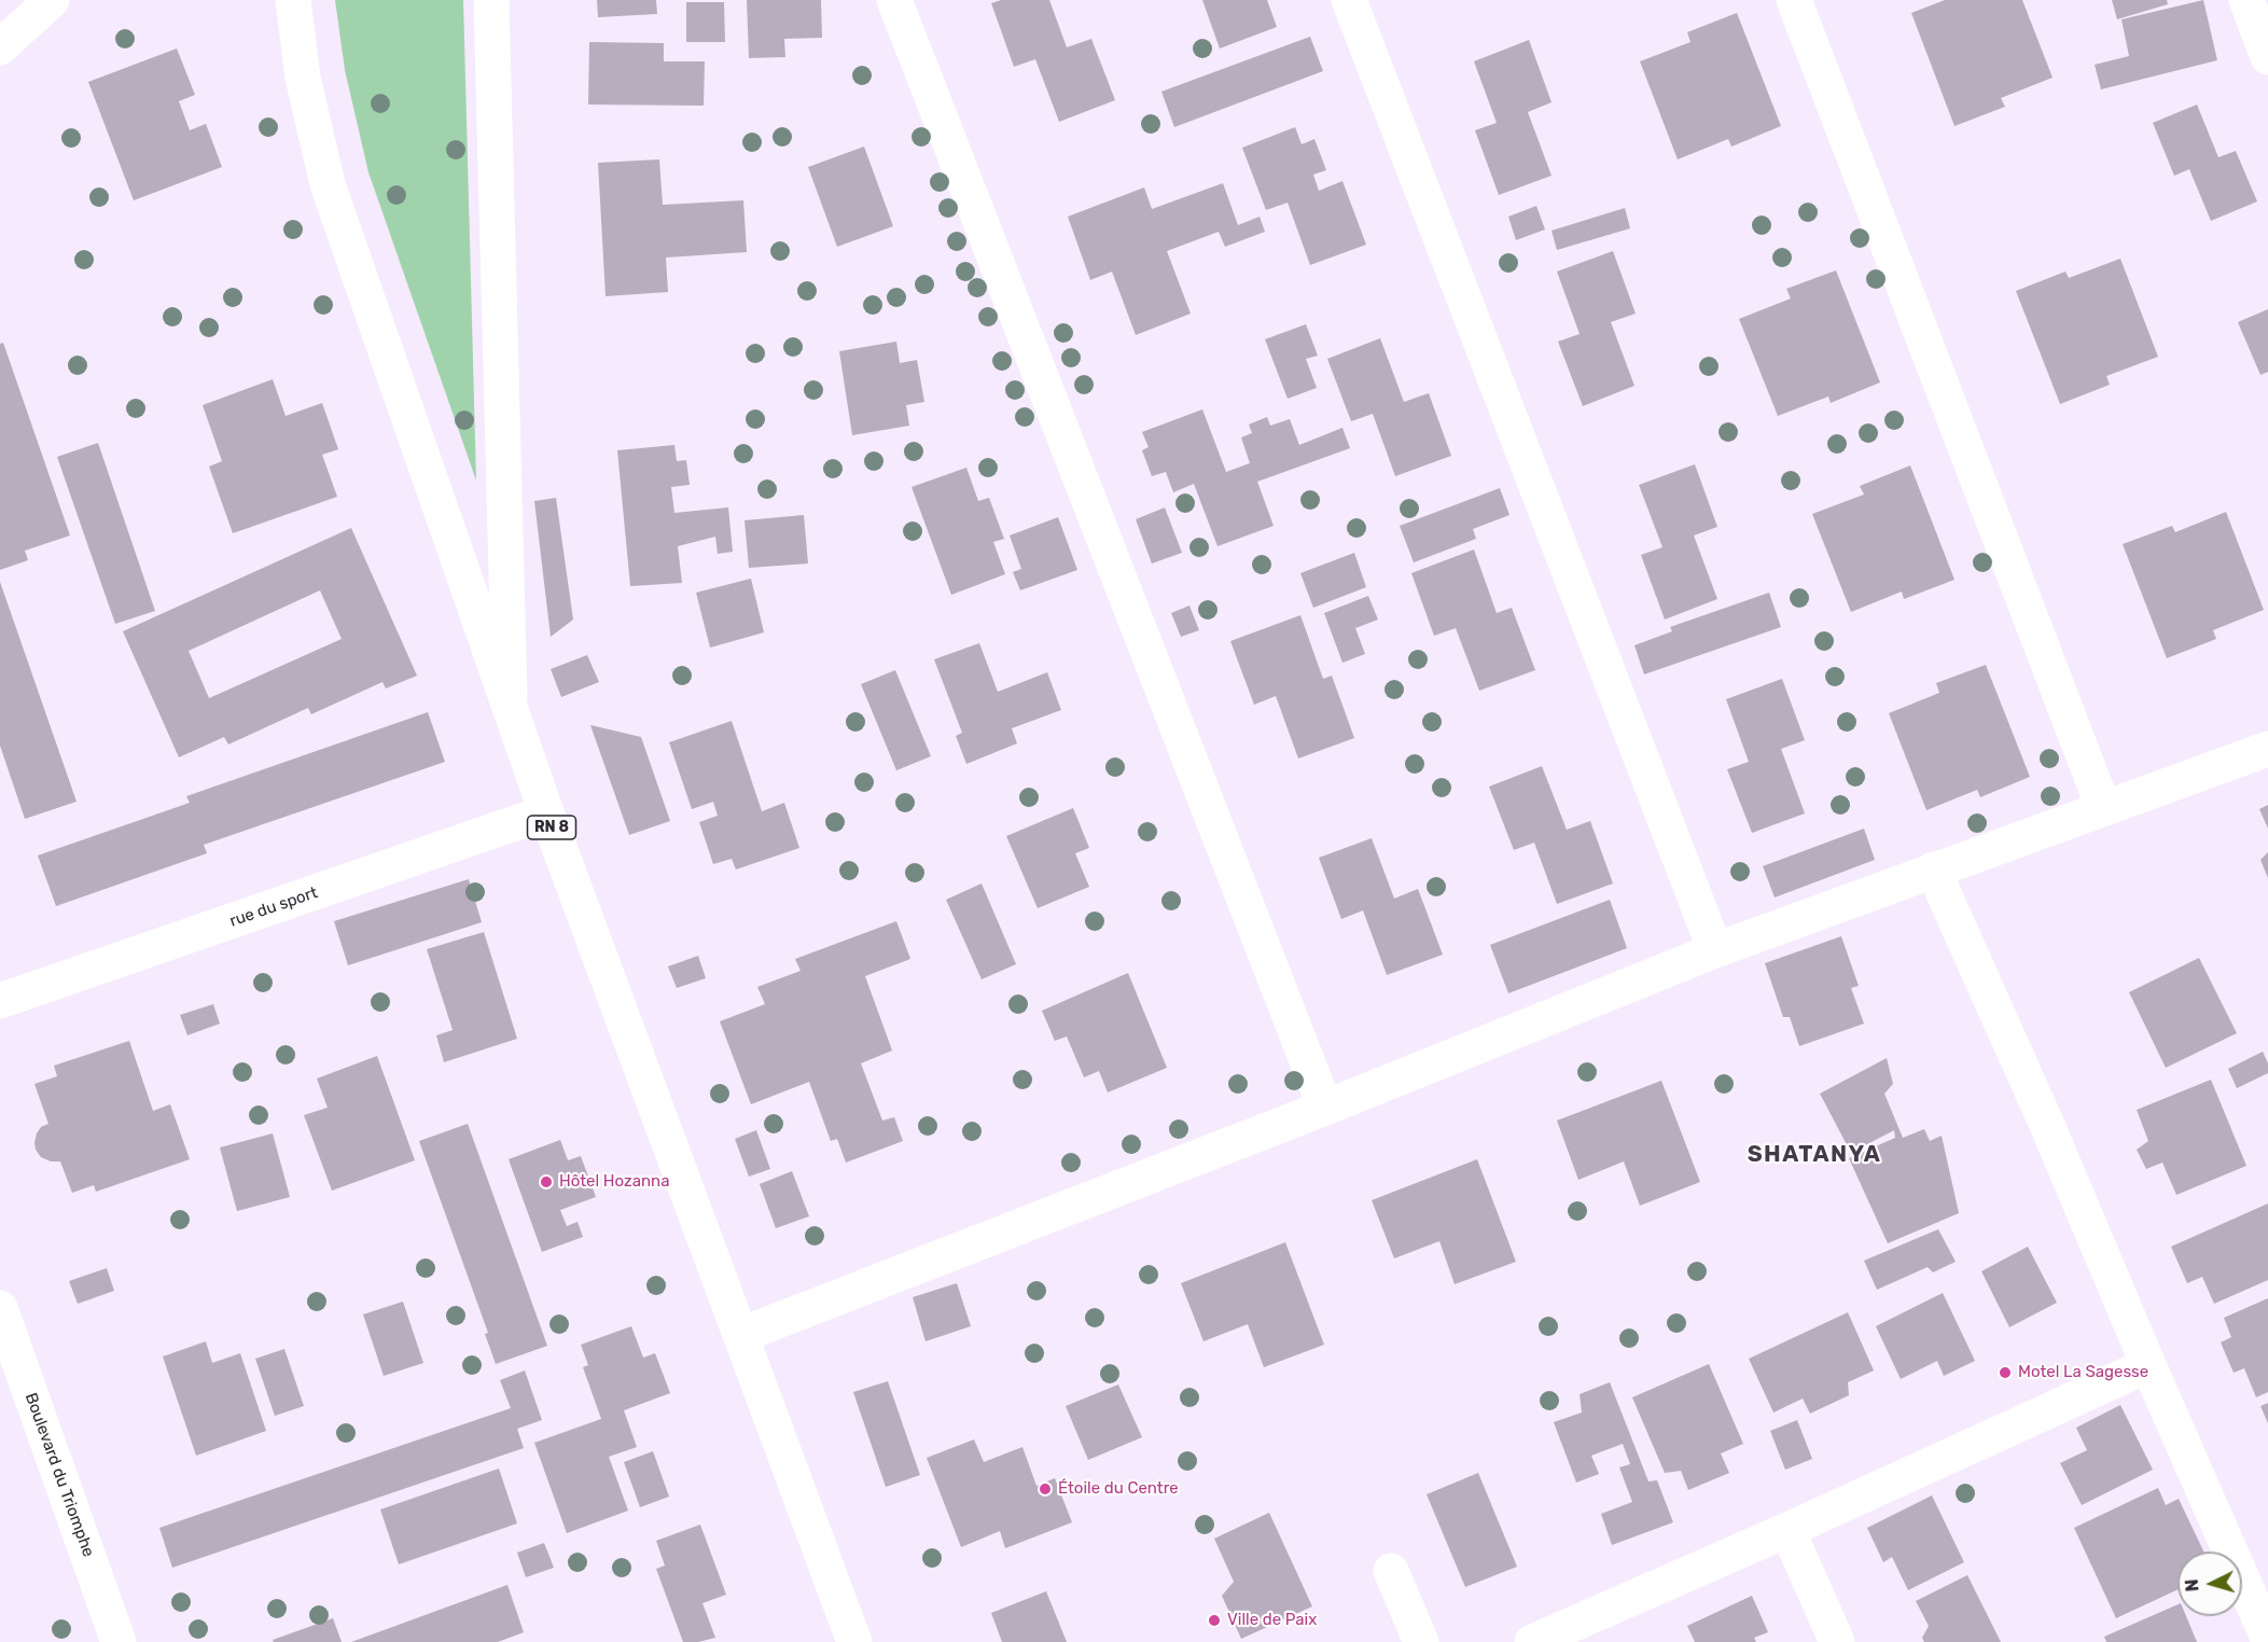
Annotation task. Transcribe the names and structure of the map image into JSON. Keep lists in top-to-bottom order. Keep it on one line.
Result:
{"streets":{"street":["RN 8","rue du sport","Boulevard du Triomphe"]},"crossings":[["RN 8","rue du sport"]],"districts":["SHATANYA"],"places":["Hôtel Hozanna","Motel La Sagesse","Étoile du Centre","Ville de Paix"],"north":"left"}
